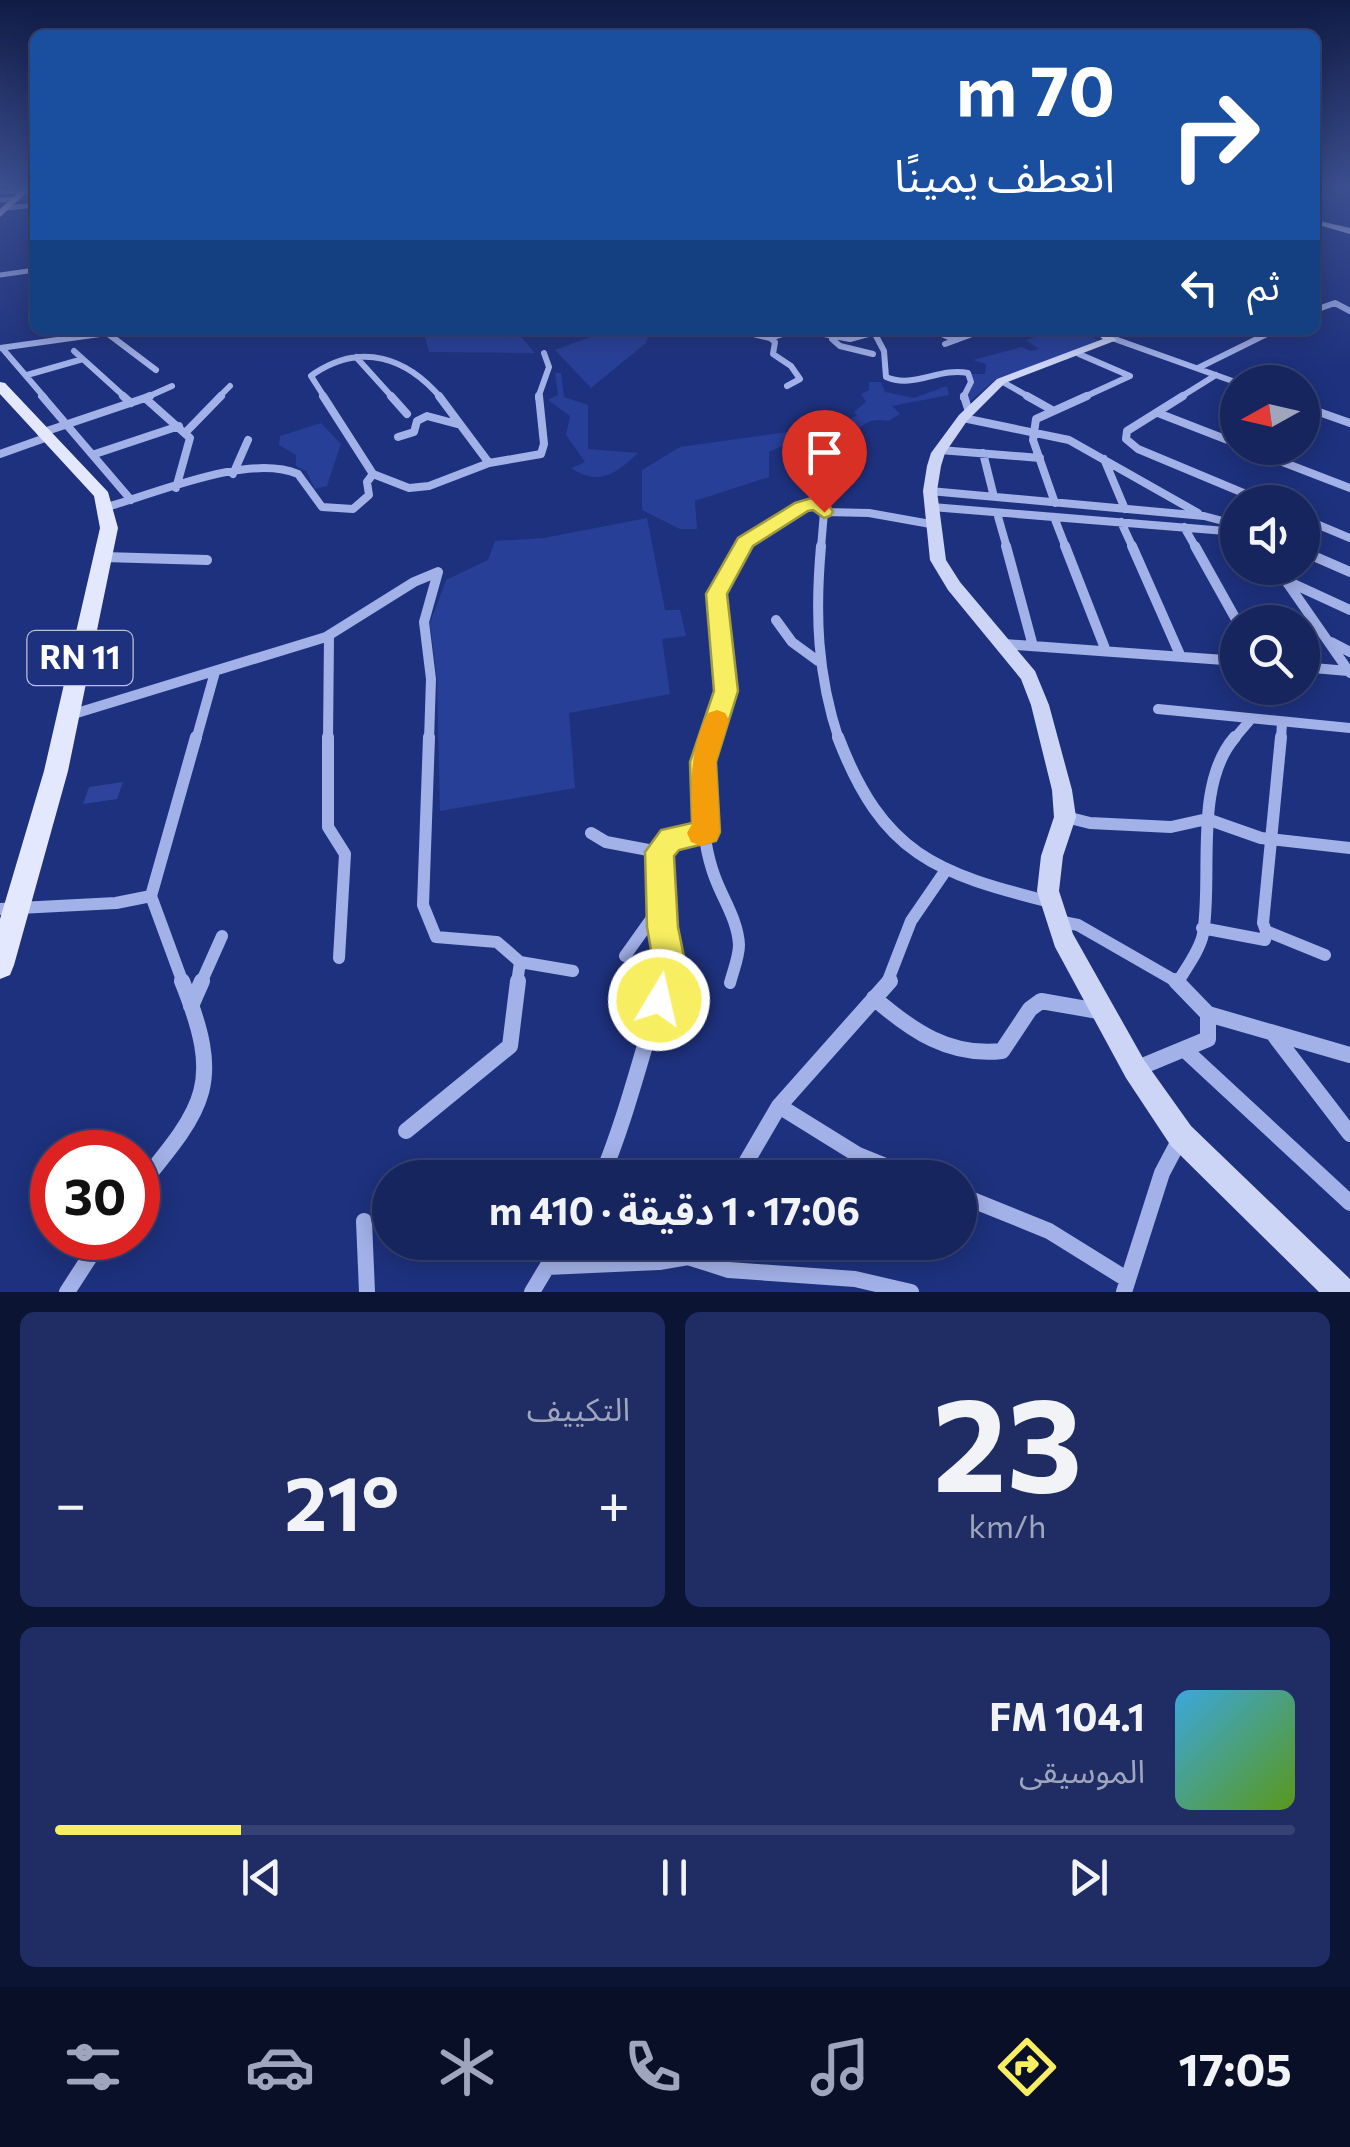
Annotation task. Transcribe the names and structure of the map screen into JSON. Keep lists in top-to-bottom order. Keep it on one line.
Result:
{"streets":{"main road":["RN 11"]},"north":"left","page":{"turn":["70 m","انعطف يمينًا"],"then":"ثم","limit":"30","trip":"17:06 · 1 دقيقة · 410 m","tile":[["23","km/h"],"التكييف"],"heat":["−","21°","+"],"song":["104.1 FM","الموسيقى"],"tabs":"17:05"}}
